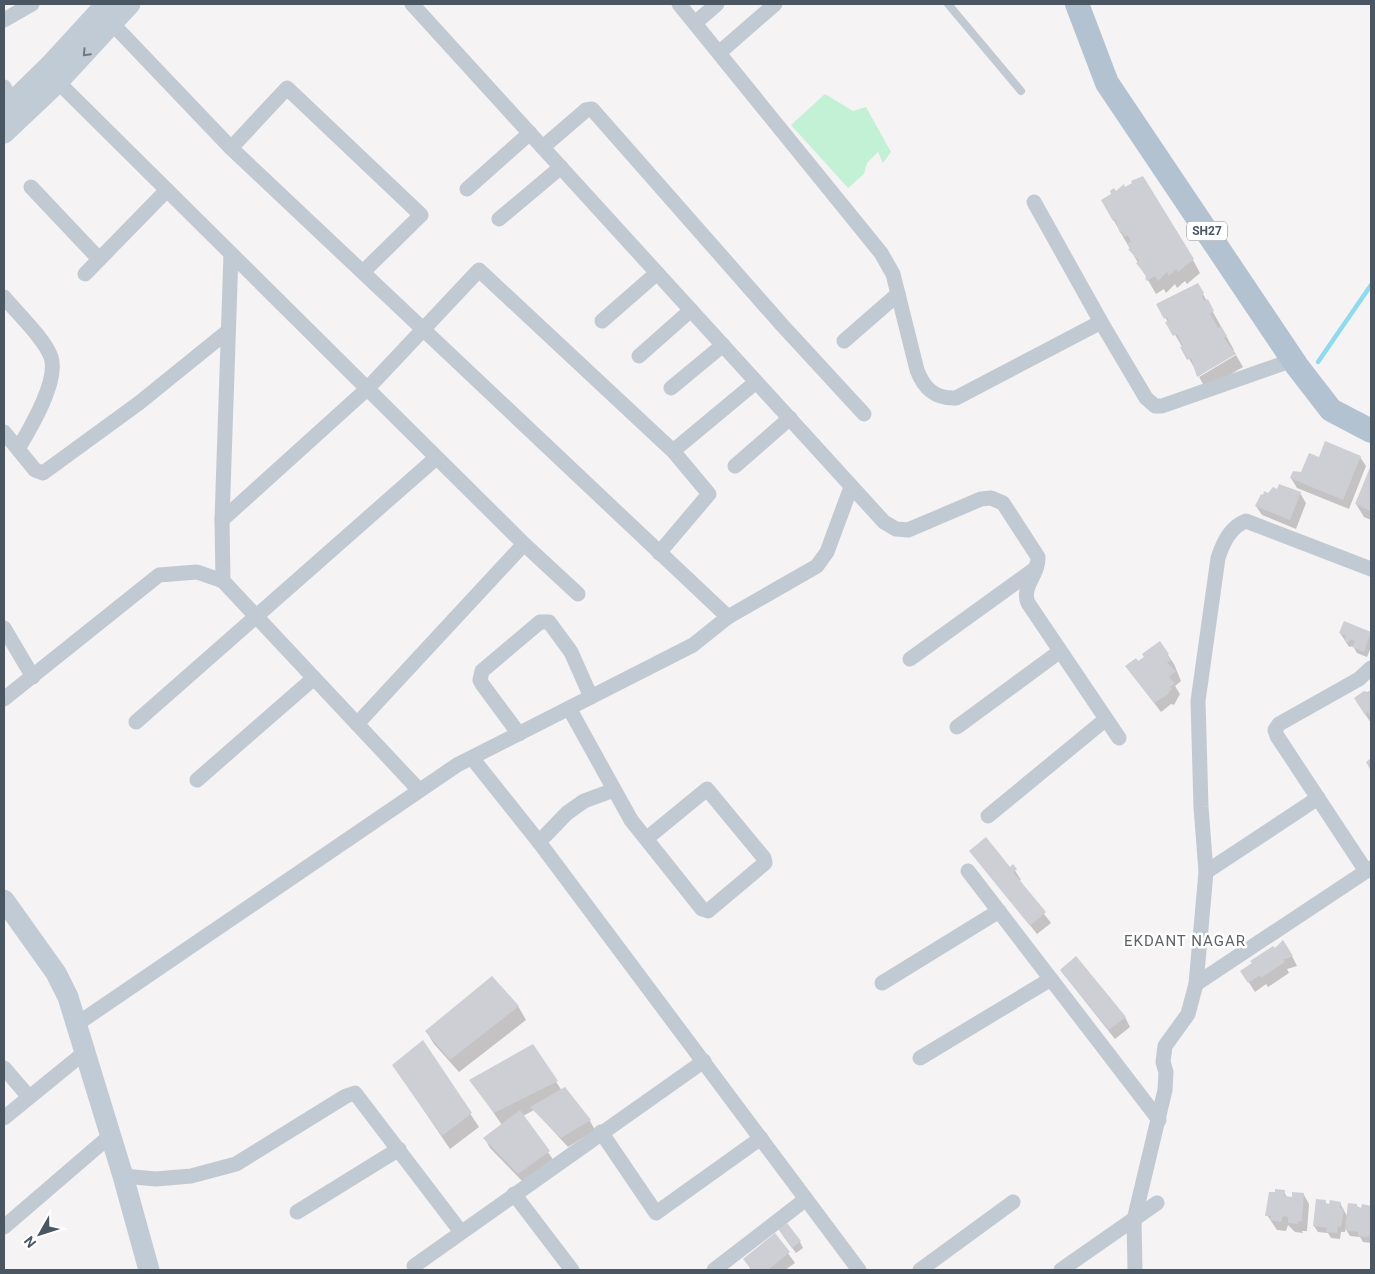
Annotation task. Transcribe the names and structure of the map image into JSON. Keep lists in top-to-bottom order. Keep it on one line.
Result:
{"streets":{"main road":["SH27"]},"districts":["EKDANT NAGAR"],"north":"bottom left"}
